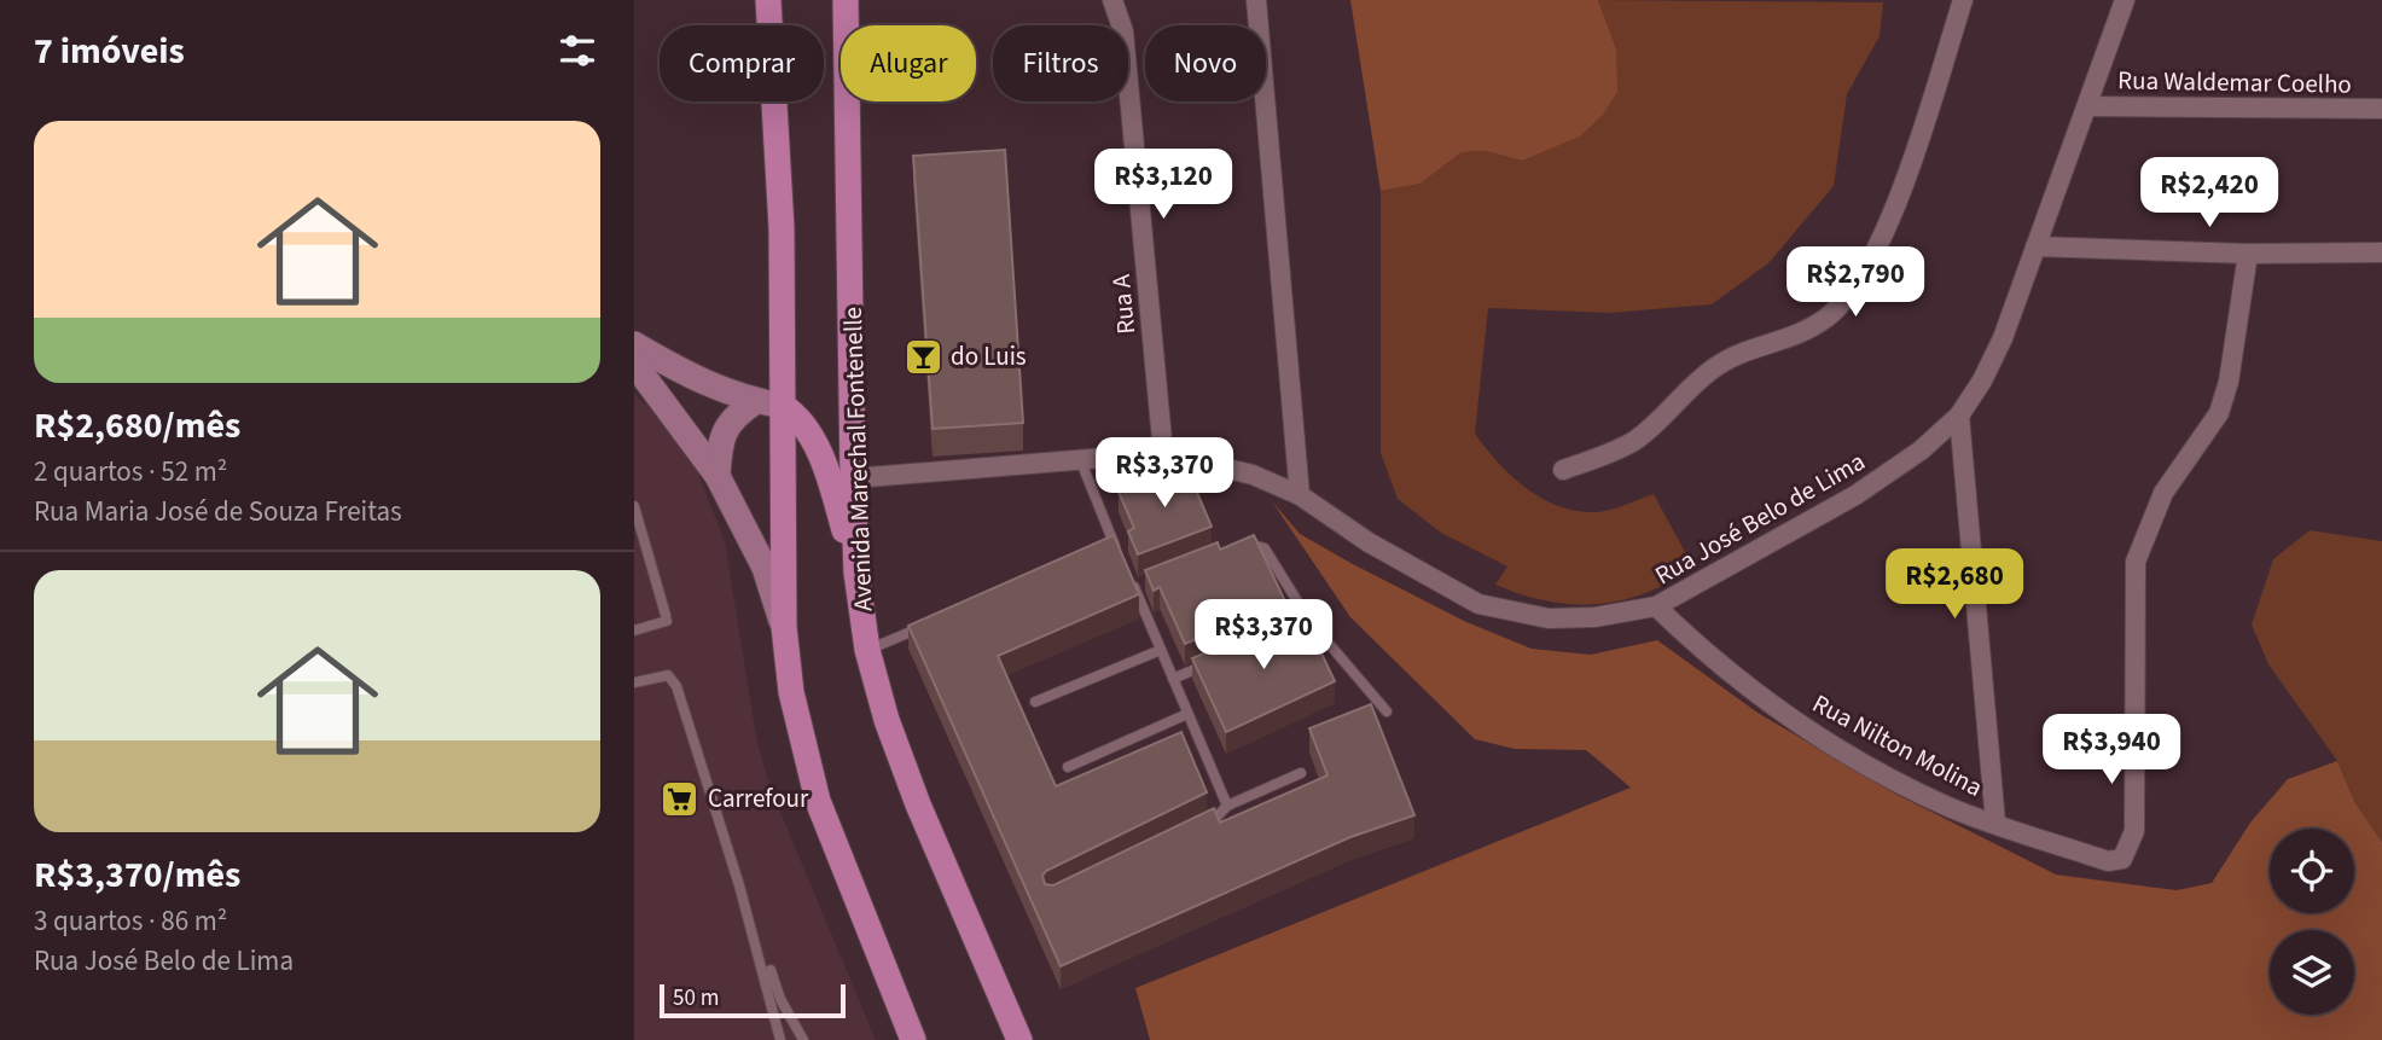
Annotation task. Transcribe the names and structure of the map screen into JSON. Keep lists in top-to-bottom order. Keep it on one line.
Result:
{"streets":{"main road":["Avenida Marechal Fontenelle"],"street":["Rua Waldemar Coelho","Rua A","Rua José Belo de Lima","Rua Nilton Molina"]},"crossings":[["Rua Waldemar Coelho","Rua José Belo de Lima"],["Rua A","Rua José Belo de Lima"],["Avenida Marechal Fontenelle","Rua José Belo de Lima"],["Rua José Belo de Lima","Rua Nilton Molina"]],"places":{"bar":["do Luis"],"supermarket":["Carrefour"]},"scale_bar":"50 m","page":{"heading":"7 imóveis","chip":["Comprar","Alugar","Filtros","Novo"],"list":[{"name":"R$2,680/mês","note":"2 quartos · 52 m² · Rua Maria José de Souza Freitas"},{"name":"R$3,370/mês","note":"3 quartos · 86 m² · Rua José Belo de Lima"}],"price":["R$3,120","R$2,420","R$2,790","R$3,370","R$2,680","R$3,370","R$3,940"],"scale":"50 m"}}
